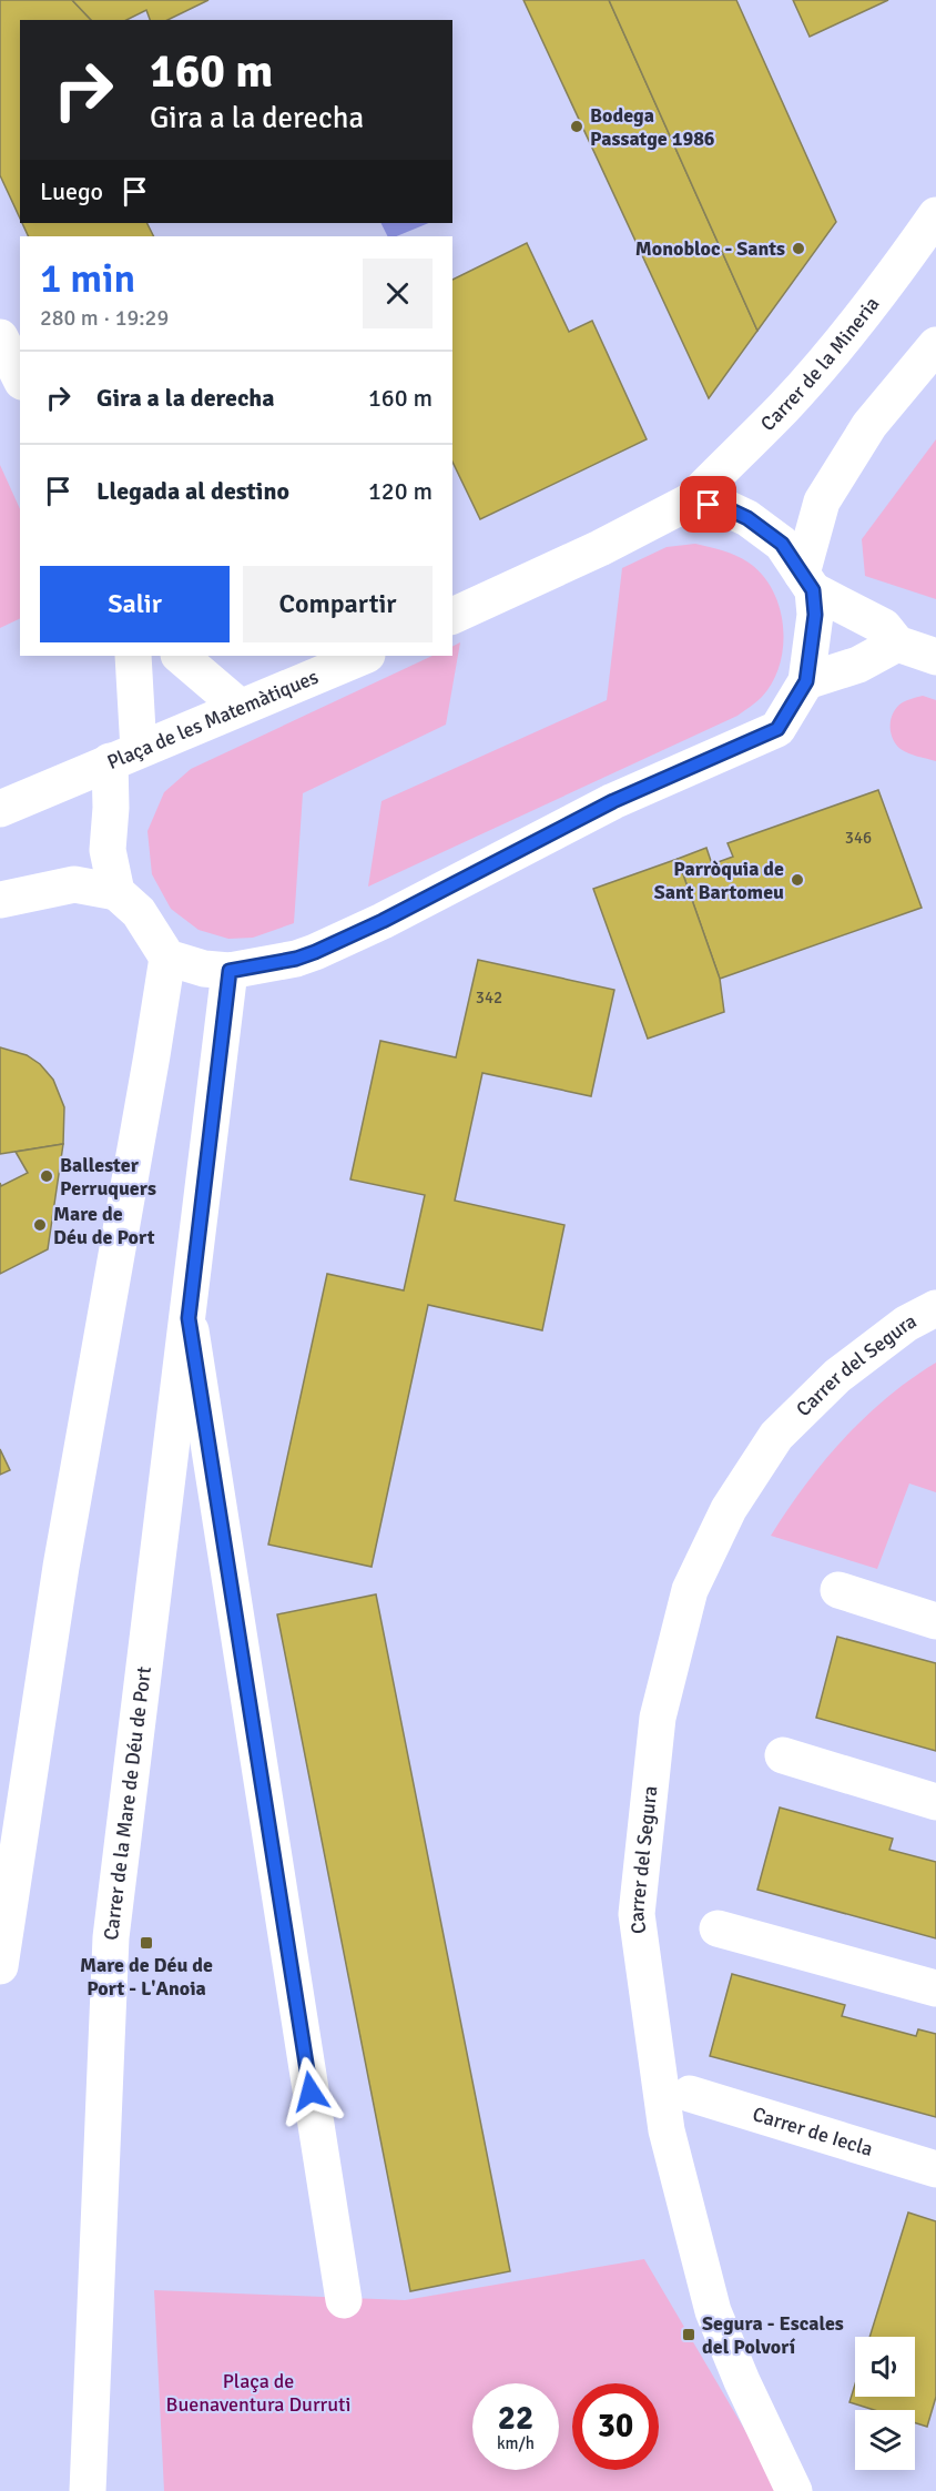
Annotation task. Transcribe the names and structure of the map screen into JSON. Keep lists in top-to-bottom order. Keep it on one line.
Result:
{"streets":{"street":["Carrer de la Mineria","Plaça de les Matemàtiques","Carrer del Segura","Carrer de la Mare de Déu de Port","Carrer de Iecla"]},"parks":["Plaça de Buenaventura Durruti"],"places":{"other":["Bodega Passatge 1986","Monobloc - Sants","Parròquia de Sant Bartomeu","Ballester Perruquers","Mare de Déu de Port"],"transit":["Mare de Déu de Port - L'Anoia","Segura - Escales del Polvorí"]},"house_numbers":["346","342"],"page":{"turn":["160 m","Gira a la derecha"],"then":"Luego","heading":["1 min","280 m · 19:29"],"list":[{"name":"Gira a la derecha","value":"160 m"},{"name":"Llegada al destino","value":"120 m"}],"buttons":["Salir","Compartir"],"speed":"22 km/h","limit":"30"}}
